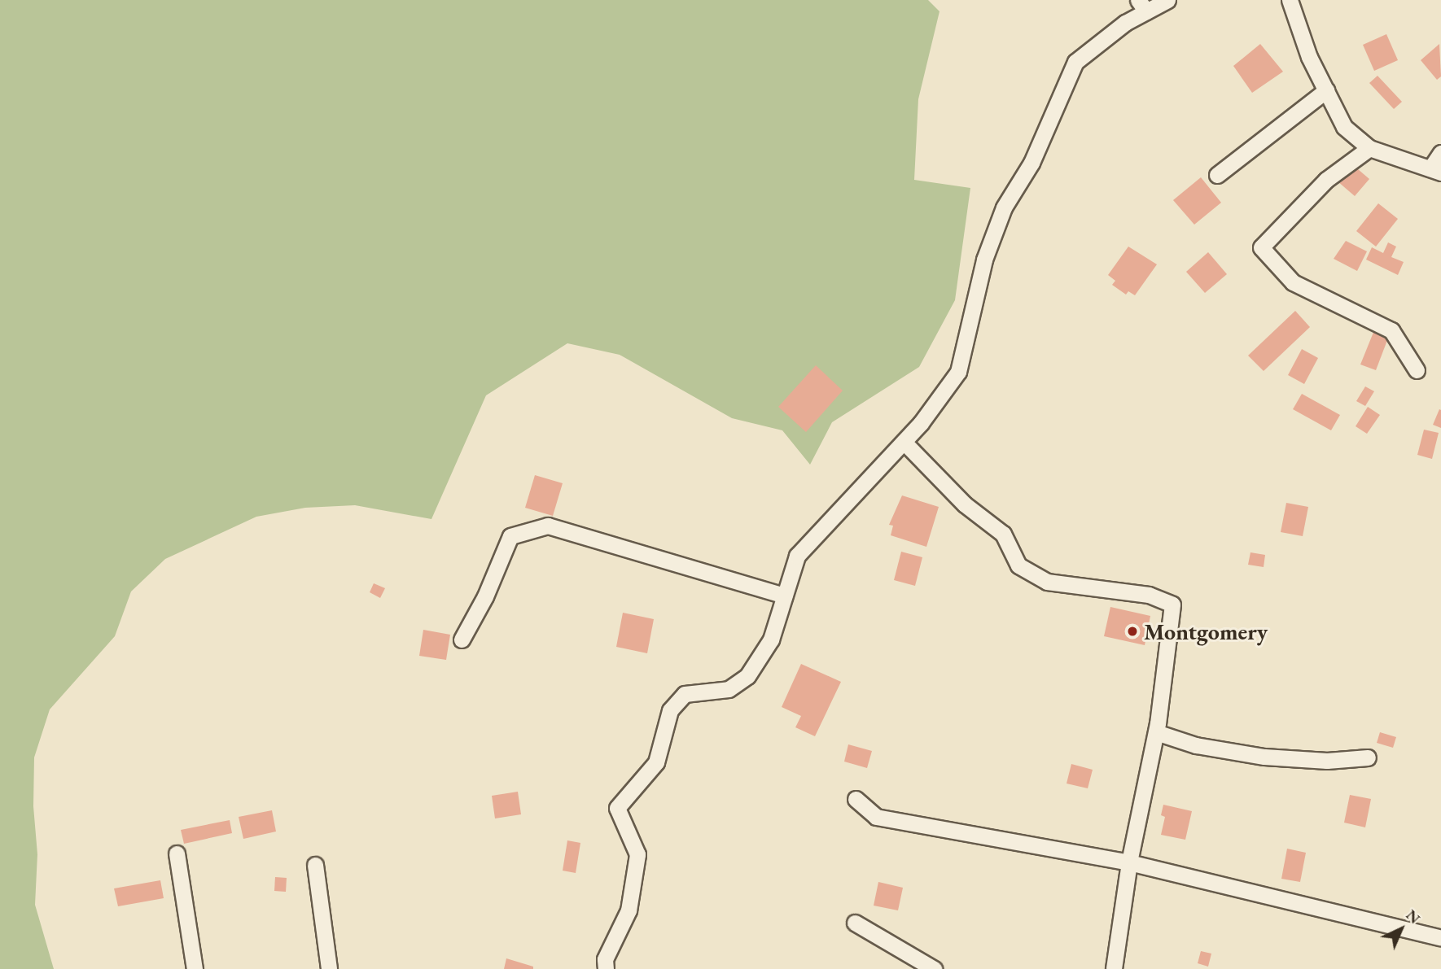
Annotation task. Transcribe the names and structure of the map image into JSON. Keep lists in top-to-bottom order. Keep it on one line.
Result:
{"places":["Montgomery"],"north":"top right"}
